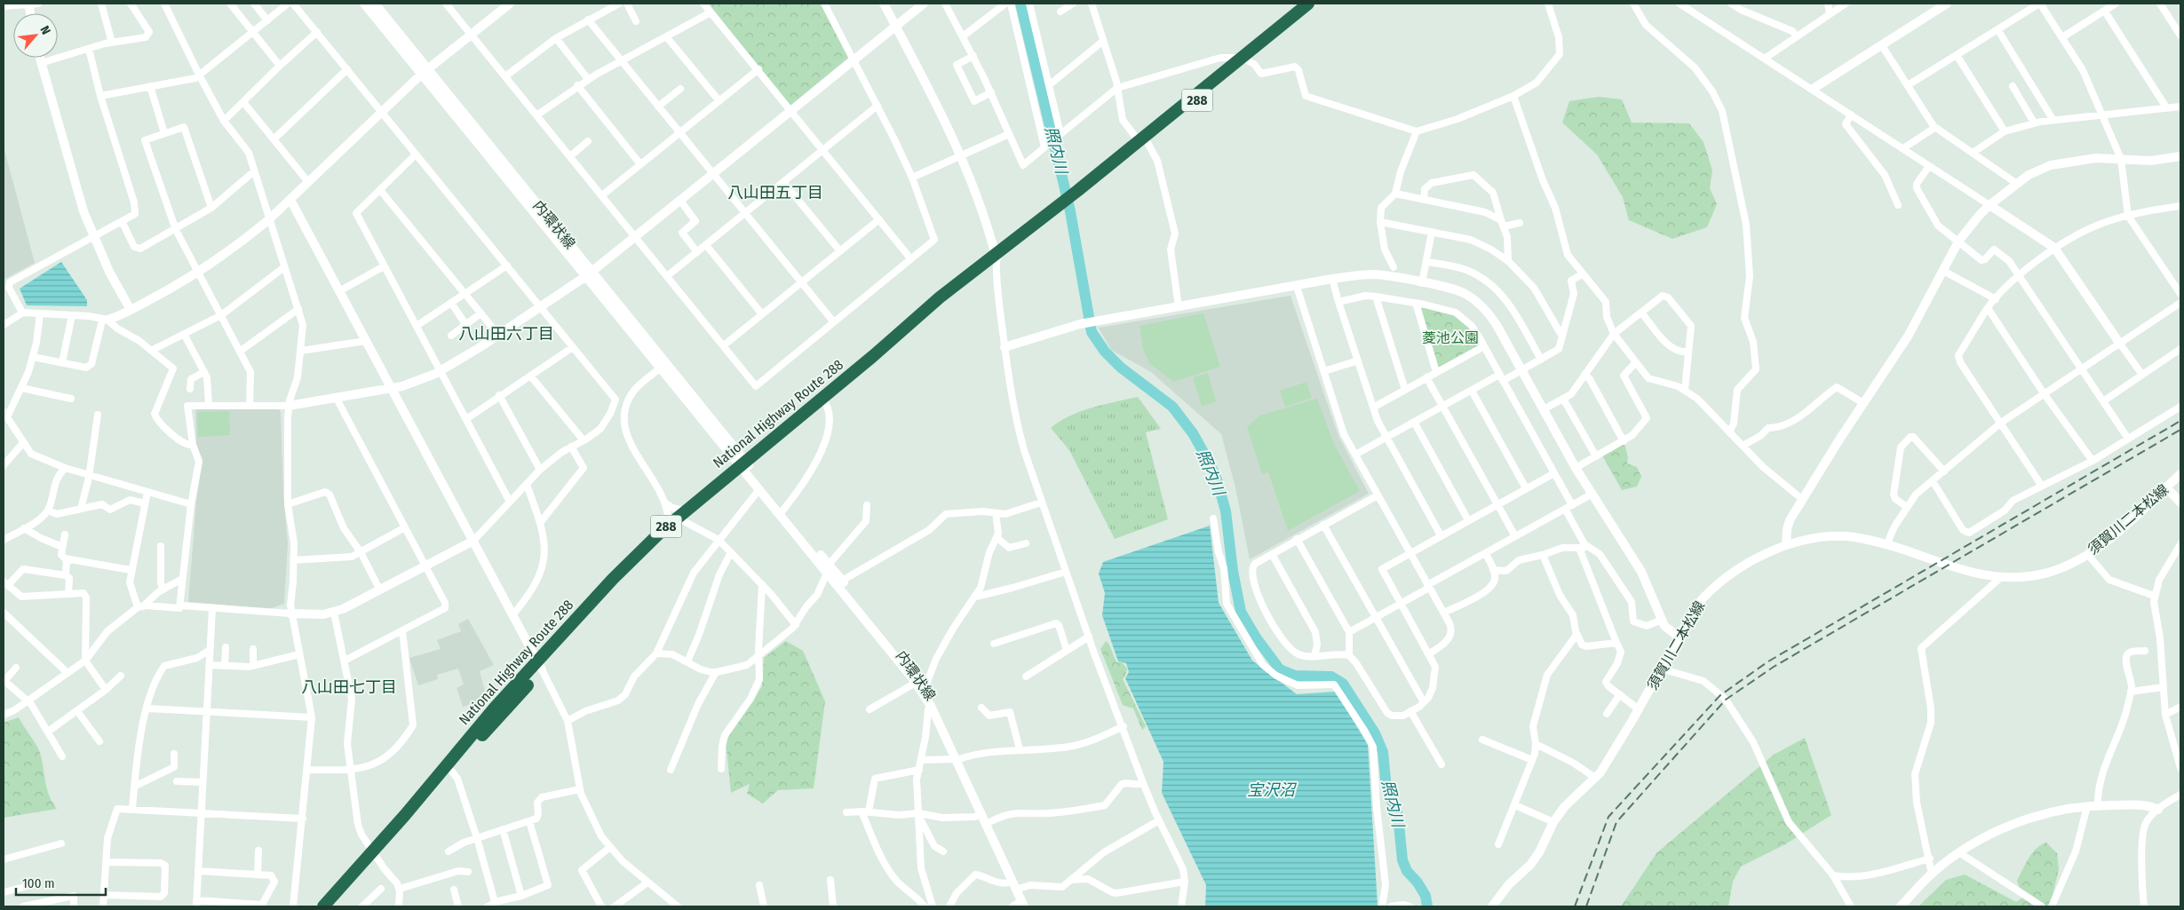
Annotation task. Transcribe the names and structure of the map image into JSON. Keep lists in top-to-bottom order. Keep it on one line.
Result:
{"streets":{"highway":["288","National Highway Route 288"],"street":["内環状線","須賀川二本松線"]},"districts":["八山田五丁目","八山田六丁目","八山田七丁目"],"water":["照内川","宝沢沼"],"parks":["菱池公園"],"scale_bar":"100 m","north":"top right"}
